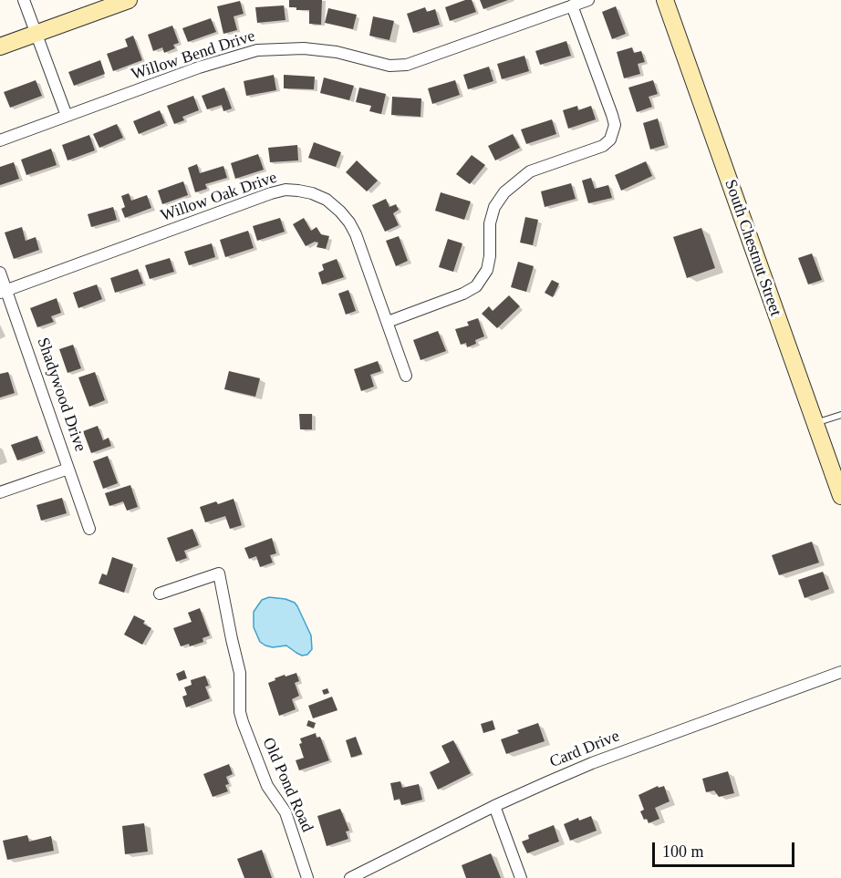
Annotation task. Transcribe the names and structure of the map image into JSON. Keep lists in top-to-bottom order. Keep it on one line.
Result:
{"streets":{"main road":["South Chestnut Street"],"street":["Willow Bend Drive","Willow Oak Drive","Shadywood Drive","Card Drive","Old Pond Road"]},"crossings":[["Willow Oak Drive","Shadywood Drive"]],"scale_bar":"100 m"}
